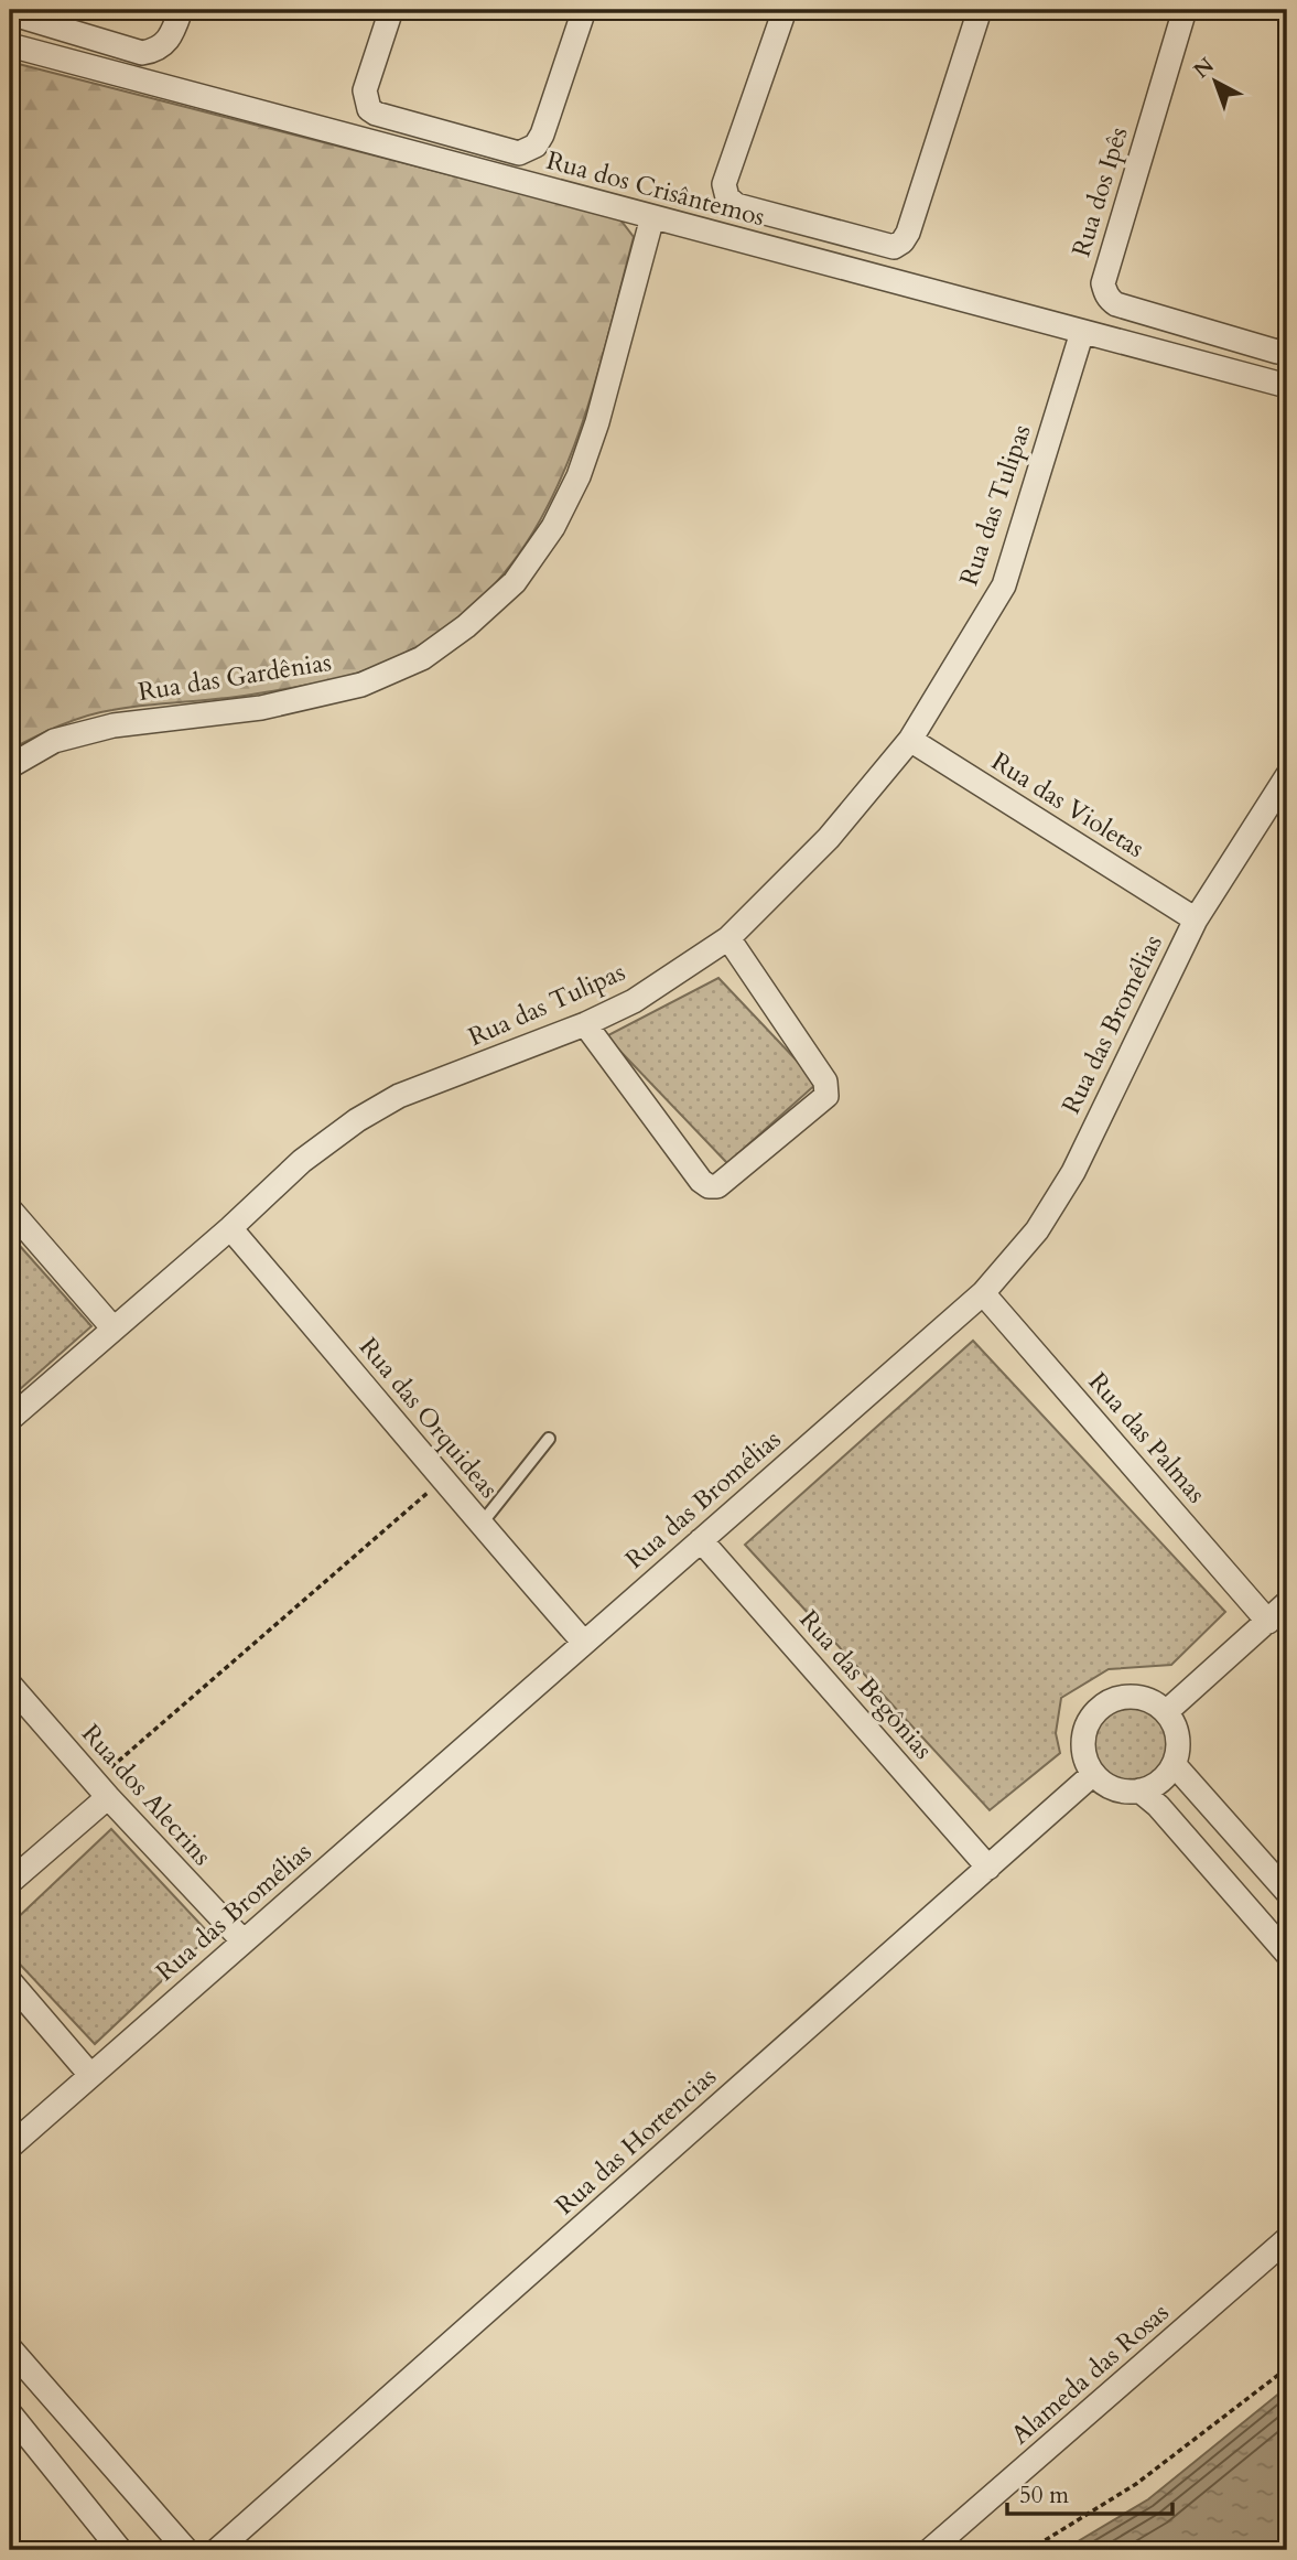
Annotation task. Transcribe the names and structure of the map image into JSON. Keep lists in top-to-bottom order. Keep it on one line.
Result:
{"streets":{"street":["Rua dos Crisântemos","Rua dos Ipês","Rua das Tulipas","Rua das Gardênias","Rua das Violetas","Rua das Bromélias","Rua das Orquideas","Rua das Palmas","Rua das Begônias","Rua dos Alecrins","Rua das Hortencias","Alameda das Rosas"]},"crossings":[["Rua dos Crisântemos","Rua das Tulipas"],["Rua dos Crisântemos","Rua das Gardênias"],["Rua das Tulipas","Rua das Violetas"],["Rua das Tulipas","Rua das Orquideas"],["Rua das Violetas","Rua das Bromélias"],["Rua das Bromélias","Rua das Orquideas"],["Rua das Bromélias","Rua das Palmas"],["Rua das Bromélias","Rua das Begônias"],["Rua das Bromélias","Rua dos Alecrins"],["Rua das Begônias","Rua das Hortencias"]],"scale_bar":"50 m","north":"top left"}
